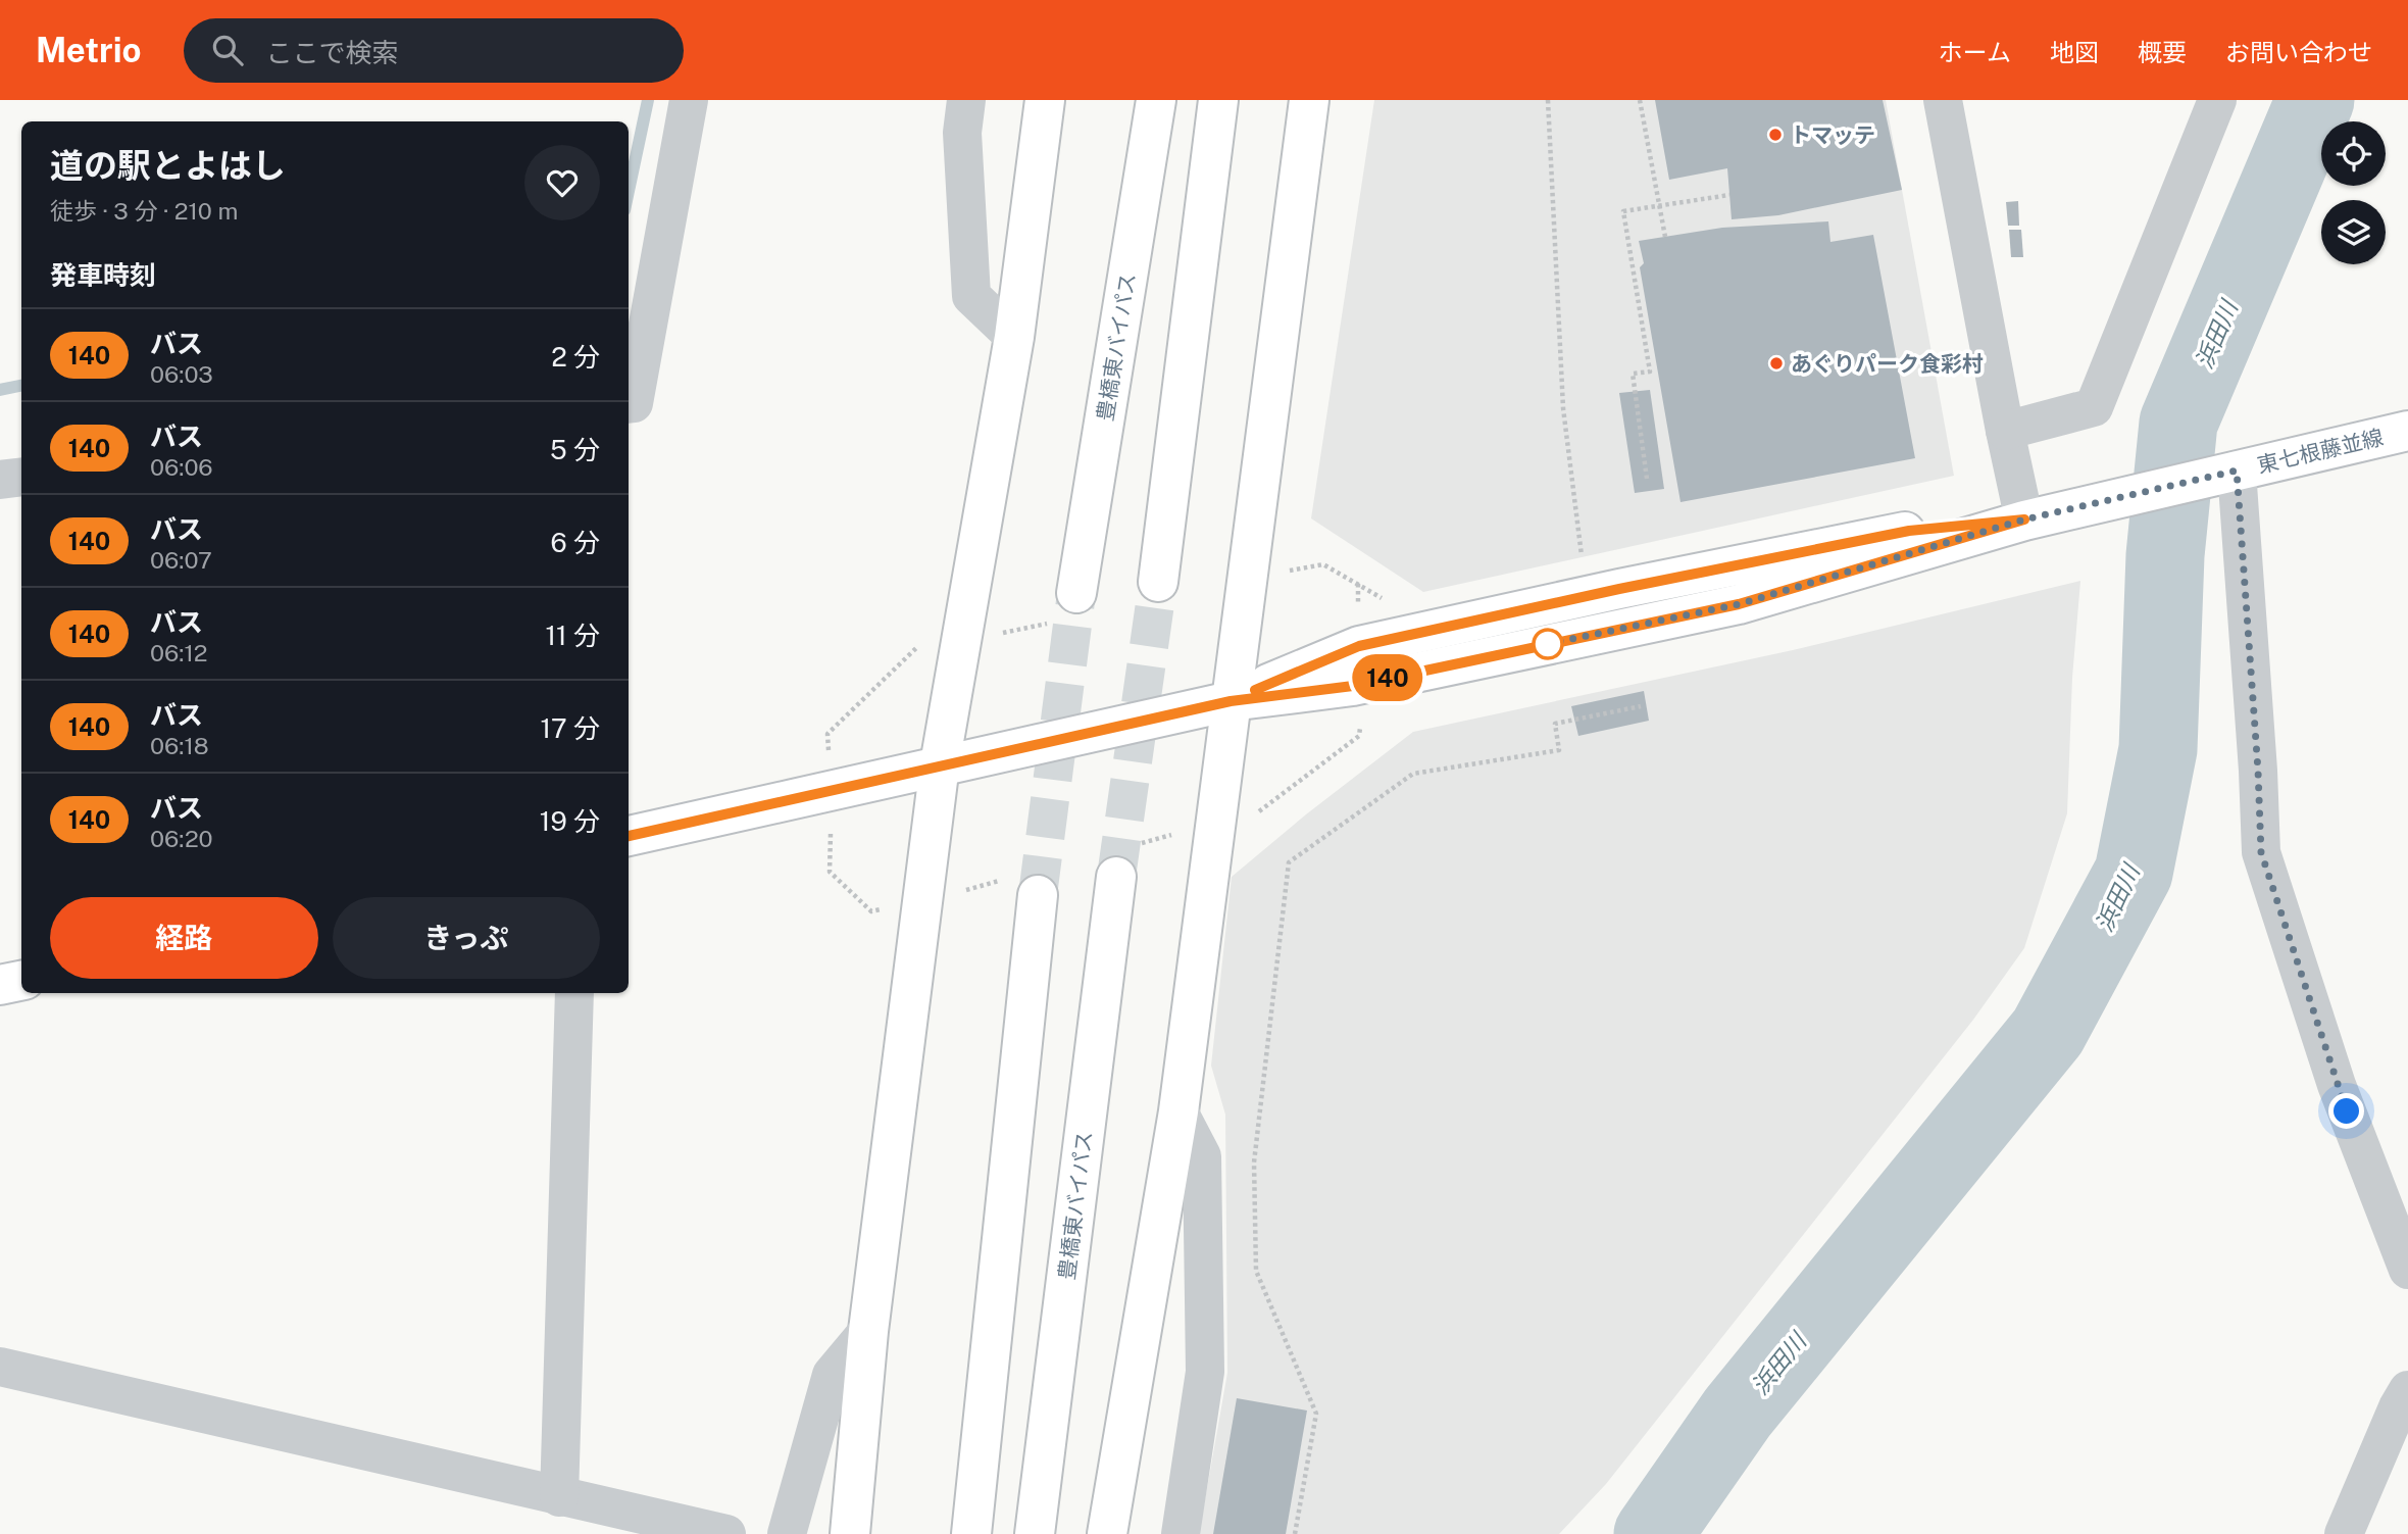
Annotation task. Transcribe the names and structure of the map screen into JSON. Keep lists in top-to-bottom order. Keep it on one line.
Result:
{"streets":{"main road":["豊橋東バイパス","東七根藤並線"]},"water":["浜田川"],"places":["トマッテ","あぐりパーク食彩村"],"lines":["bus line 140"],"page":{"header":"Metrio","search":"ここで検索","nav":["ホーム","地図","概要","お問い合わせ"],"on_map":"140","heading":[["道の駅とよはし","徒歩 · 3 分 · 210 m"],"発車時刻"],"list":[{"mark":"140","name":"バス","note":"06:03","value":"2 分"},{"mark":"140","name":"バス","note":"06:06","value":"5 分"},{"mark":"140","name":"バス","note":"06:07","value":"6 分"},{"mark":"140","name":"バス","note":"06:12","value":"11 分"},{"mark":"140","name":"バス","note":"06:18","value":"17 分"},{"mark":"140","name":"バス","note":"06:20","value":"19 分"}],"buttons":["経路","きっぷ"]}}
